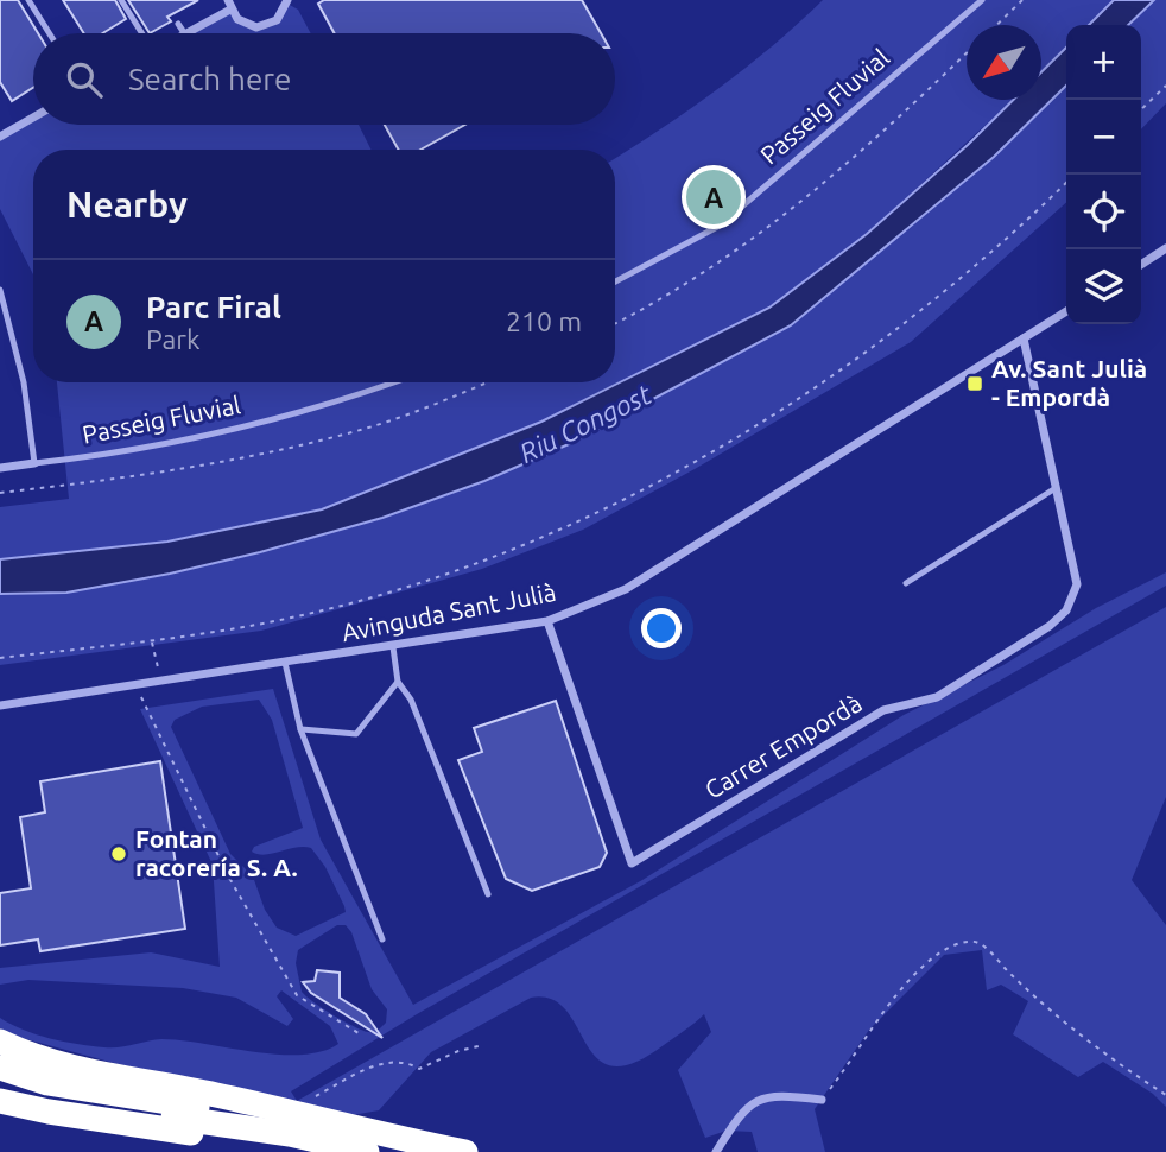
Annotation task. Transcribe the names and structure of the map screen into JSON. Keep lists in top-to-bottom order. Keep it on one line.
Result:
{"streets":{"street":["Passeig Fluvial","Avinguda Sant Julià","Carrer Empordà"]},"crossings":[["Avinguda Sant Julià","Carrer Empordà"]],"water":["Riu Congost"],"places":{"transit":["Av. Sant Julià - Empordà"],"other":["Fontan racorería S. A."]},"north":"bottom left","page":{"map_buttons":["+","−"],"search":"Search here","heading":"Nearby","pins":"A","list":[{"mark":"A","name":"Parc Firal","note":"Park","value":"210 m"}]}}
